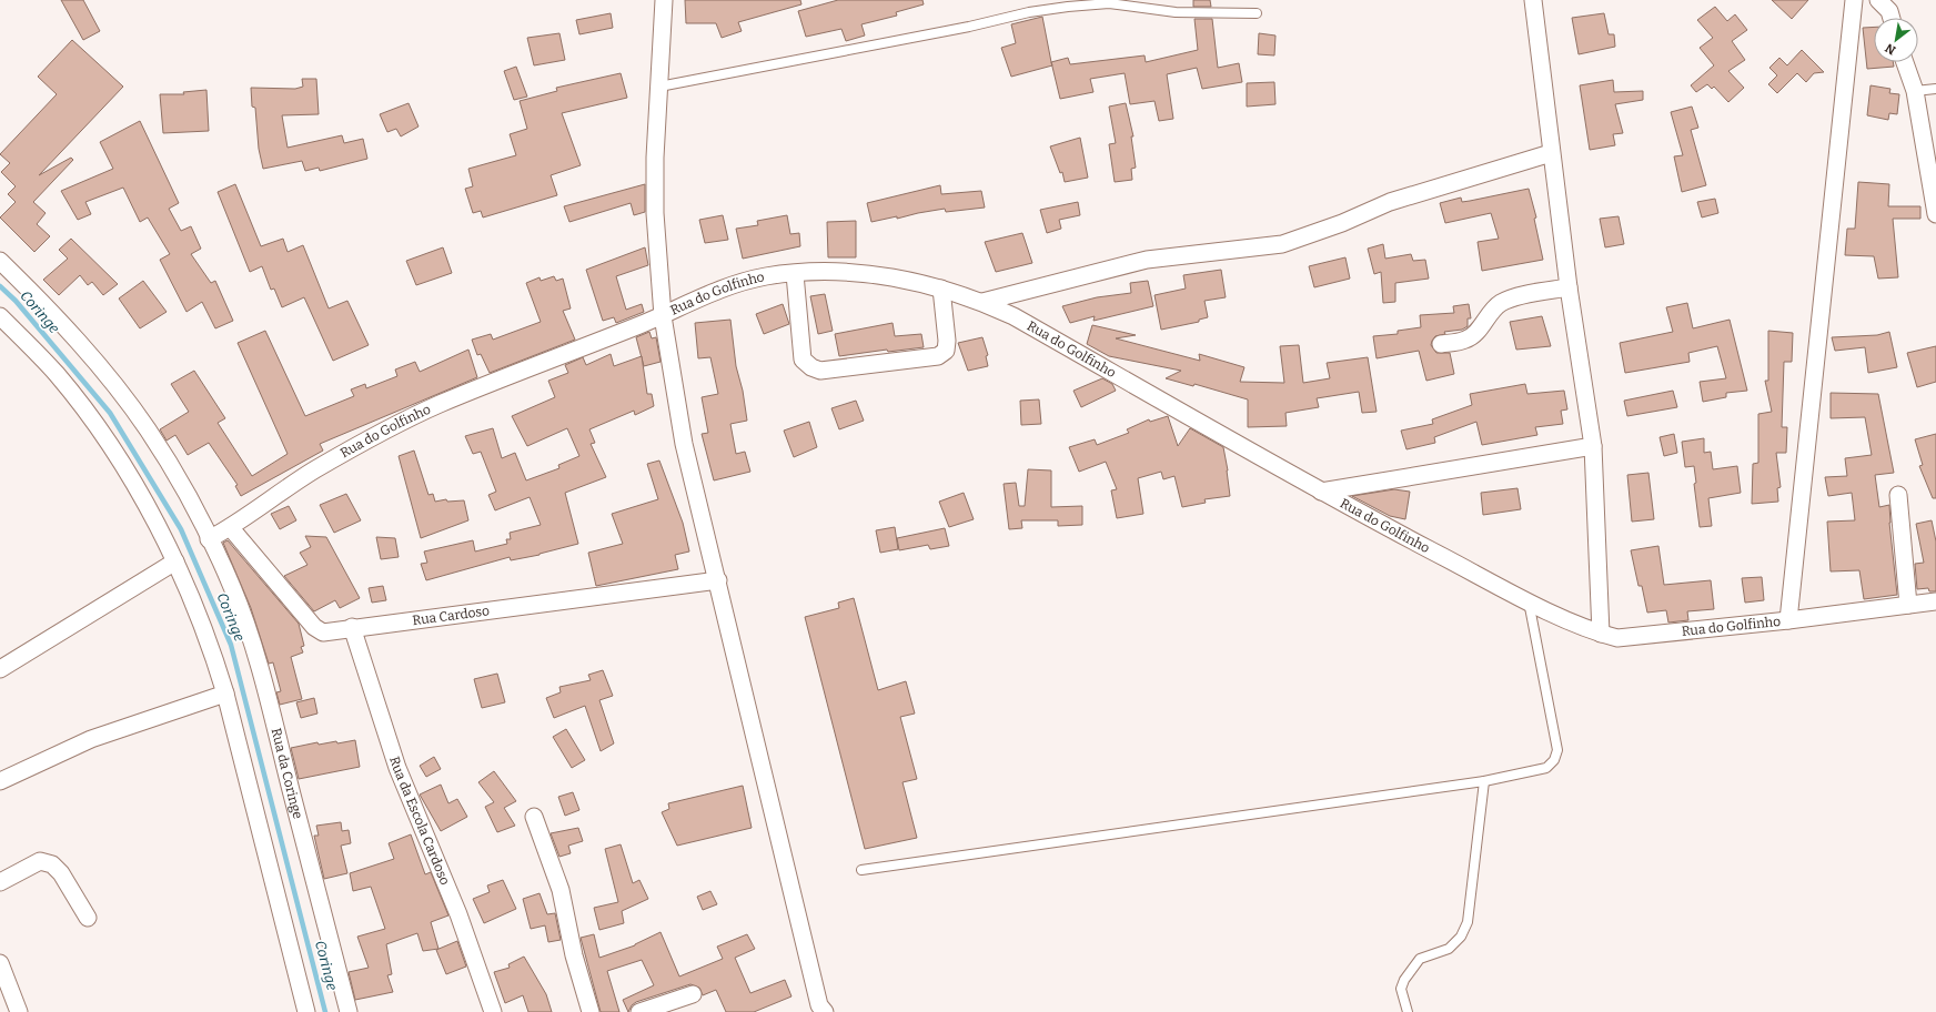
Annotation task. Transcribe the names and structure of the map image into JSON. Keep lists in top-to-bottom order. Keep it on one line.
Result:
{"streets":{"street":["Rua do Golfinho","Rua Cardoso","Rua da Coringe","Rua da Escola Cardoso"]},"crossings":[["Rua do Golfinho","Rua Cardoso"],["Rua do Golfinho","Rua da Coringe"],["Rua Cardoso","Rua da Escola Cardoso"]],"water":["Coringe"],"north":"bottom left"}
